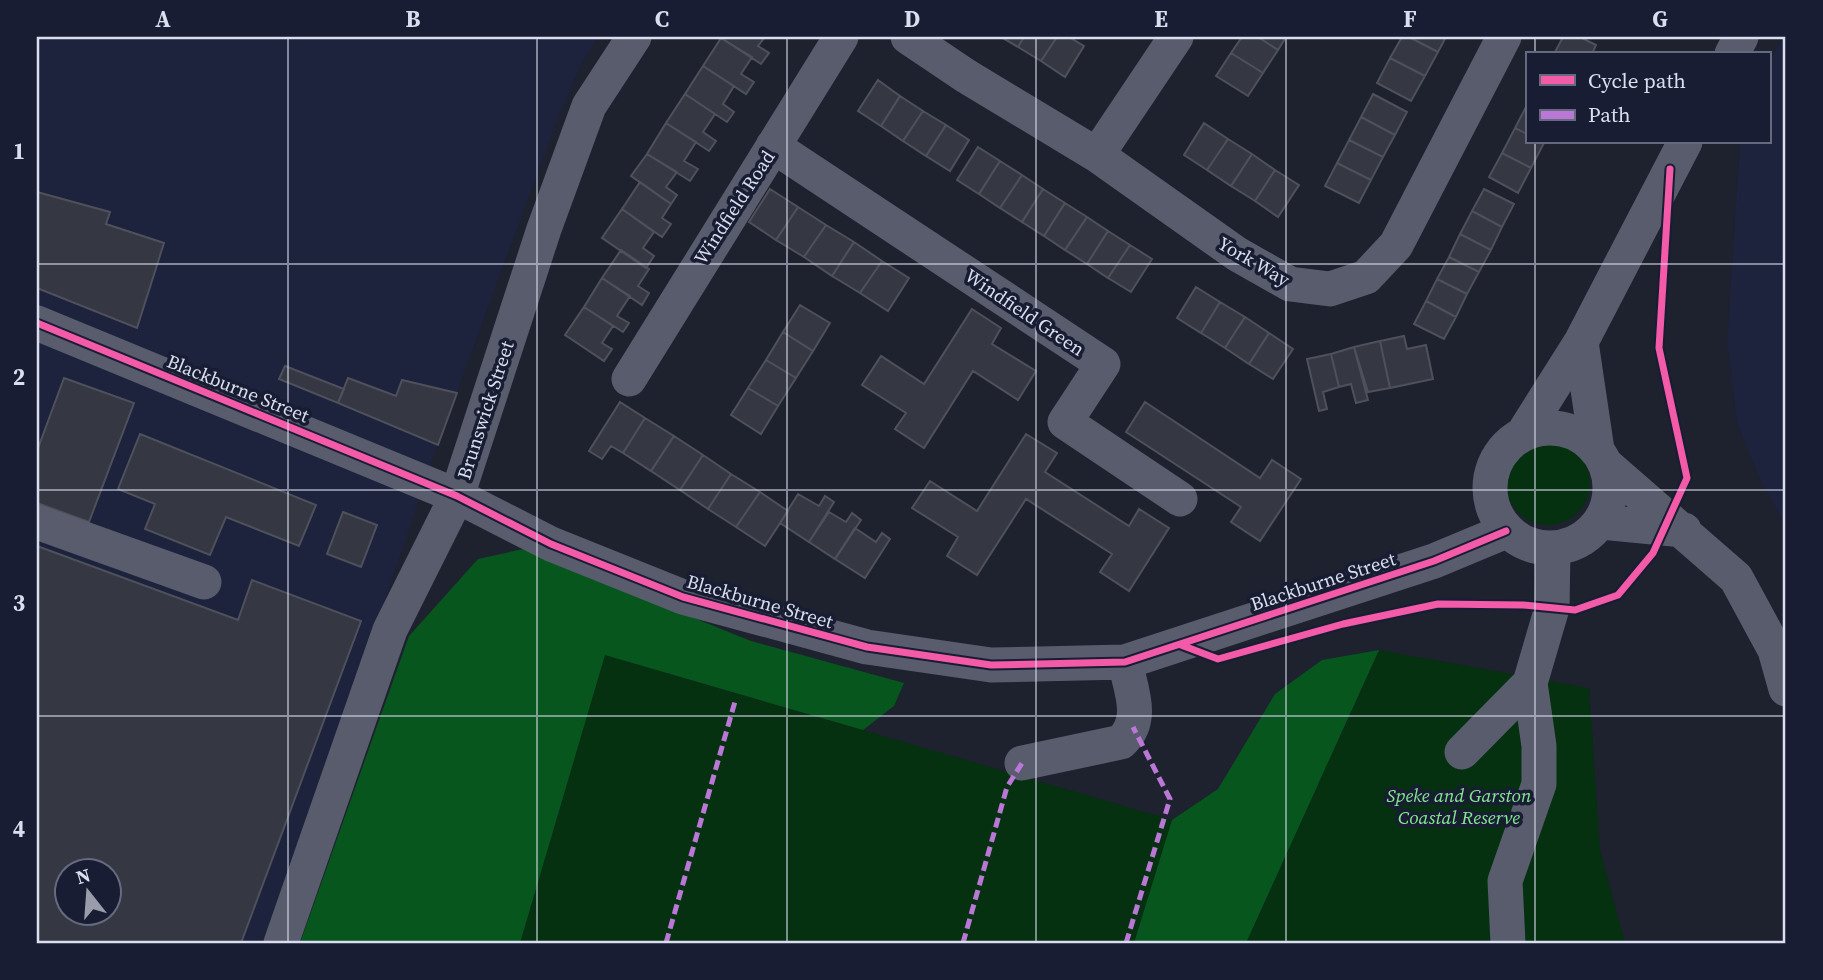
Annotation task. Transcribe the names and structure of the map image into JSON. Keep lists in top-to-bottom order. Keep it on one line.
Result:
{"streets":{"street":["Windfield Road","York Way","Windfield Green","Blackburne Street","Brunswick Street"]},"crossings":[["Windfield Road","Windfield Green"],["Blackburne Street","Brunswick Street"]],"parks":["Speke and Garston Coastal Reserve"],"legend":["Cycle path","Path"],"north":"top","grid":{"columns":["A","B","C","D","E","F","G"],"rows":["1","2","3","4"]}}
